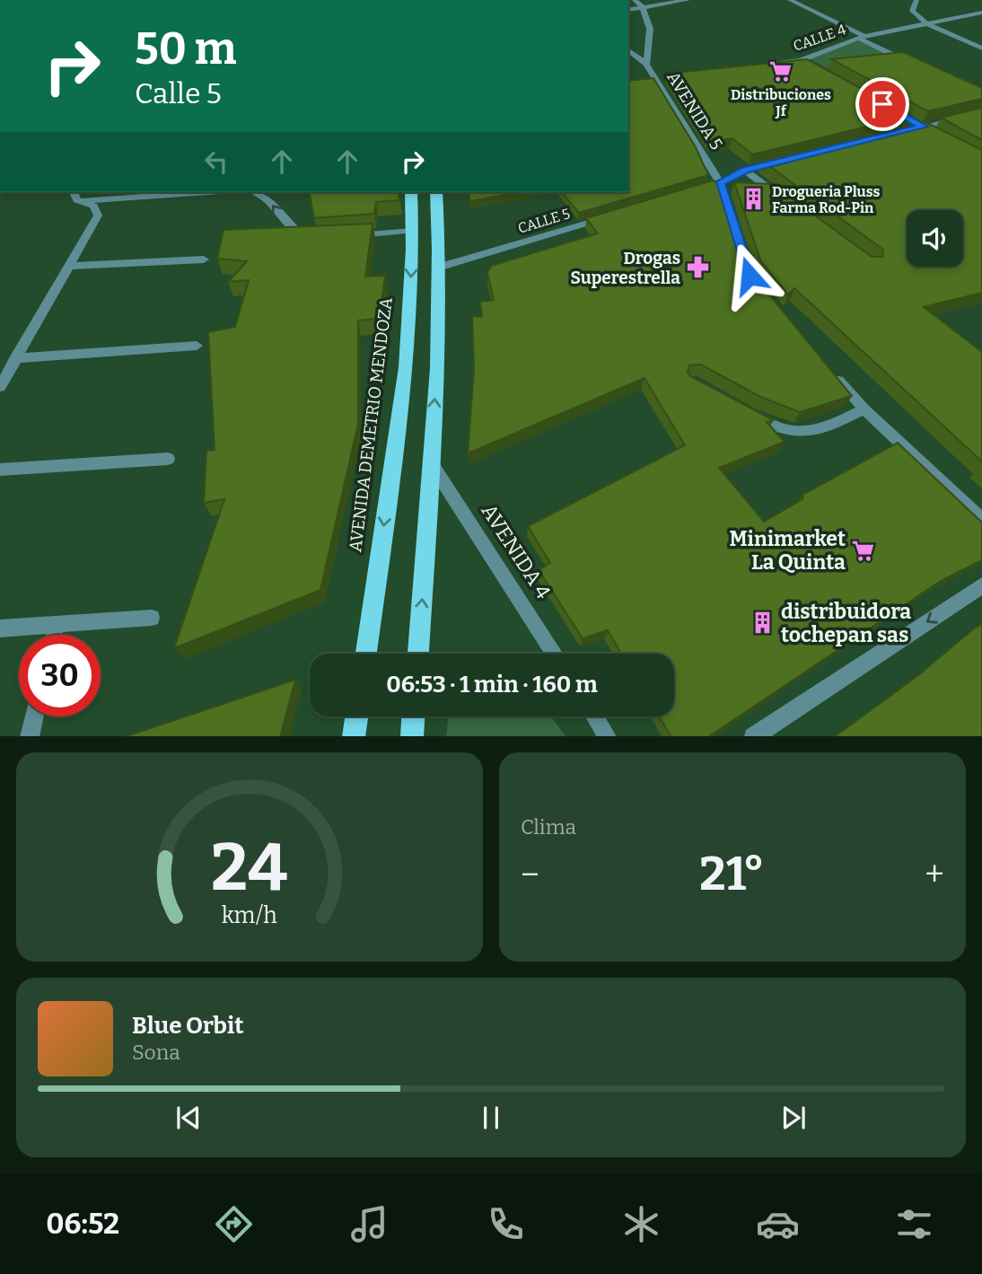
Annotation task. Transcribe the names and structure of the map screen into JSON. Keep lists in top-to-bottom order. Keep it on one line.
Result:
{"streets":{"main road":["AVENIDA DEMETRIO MENDOZA"],"street":["CALLE 4","AVENIDA 5","CALLE 5","AVENIDA 4"]},"places":{"supermarket":["Distribuciones Jf","Minimarket La Quinta"],"building":["Drogueria Pluss Farma Rod-Pin","distribuidora tochepan sas"],"pharmacy":["Drogas Superestrella"]},"page":{"turn":["50 m","Calle 5"],"limit":"30","trip":"06:53 · 1 min · 160 m","tile":"Clima","heat":["−","21°","+"],"song":["Blue Orbit","Sona"],"tabs":"06:52","gauge":["24","km/h"]}}
